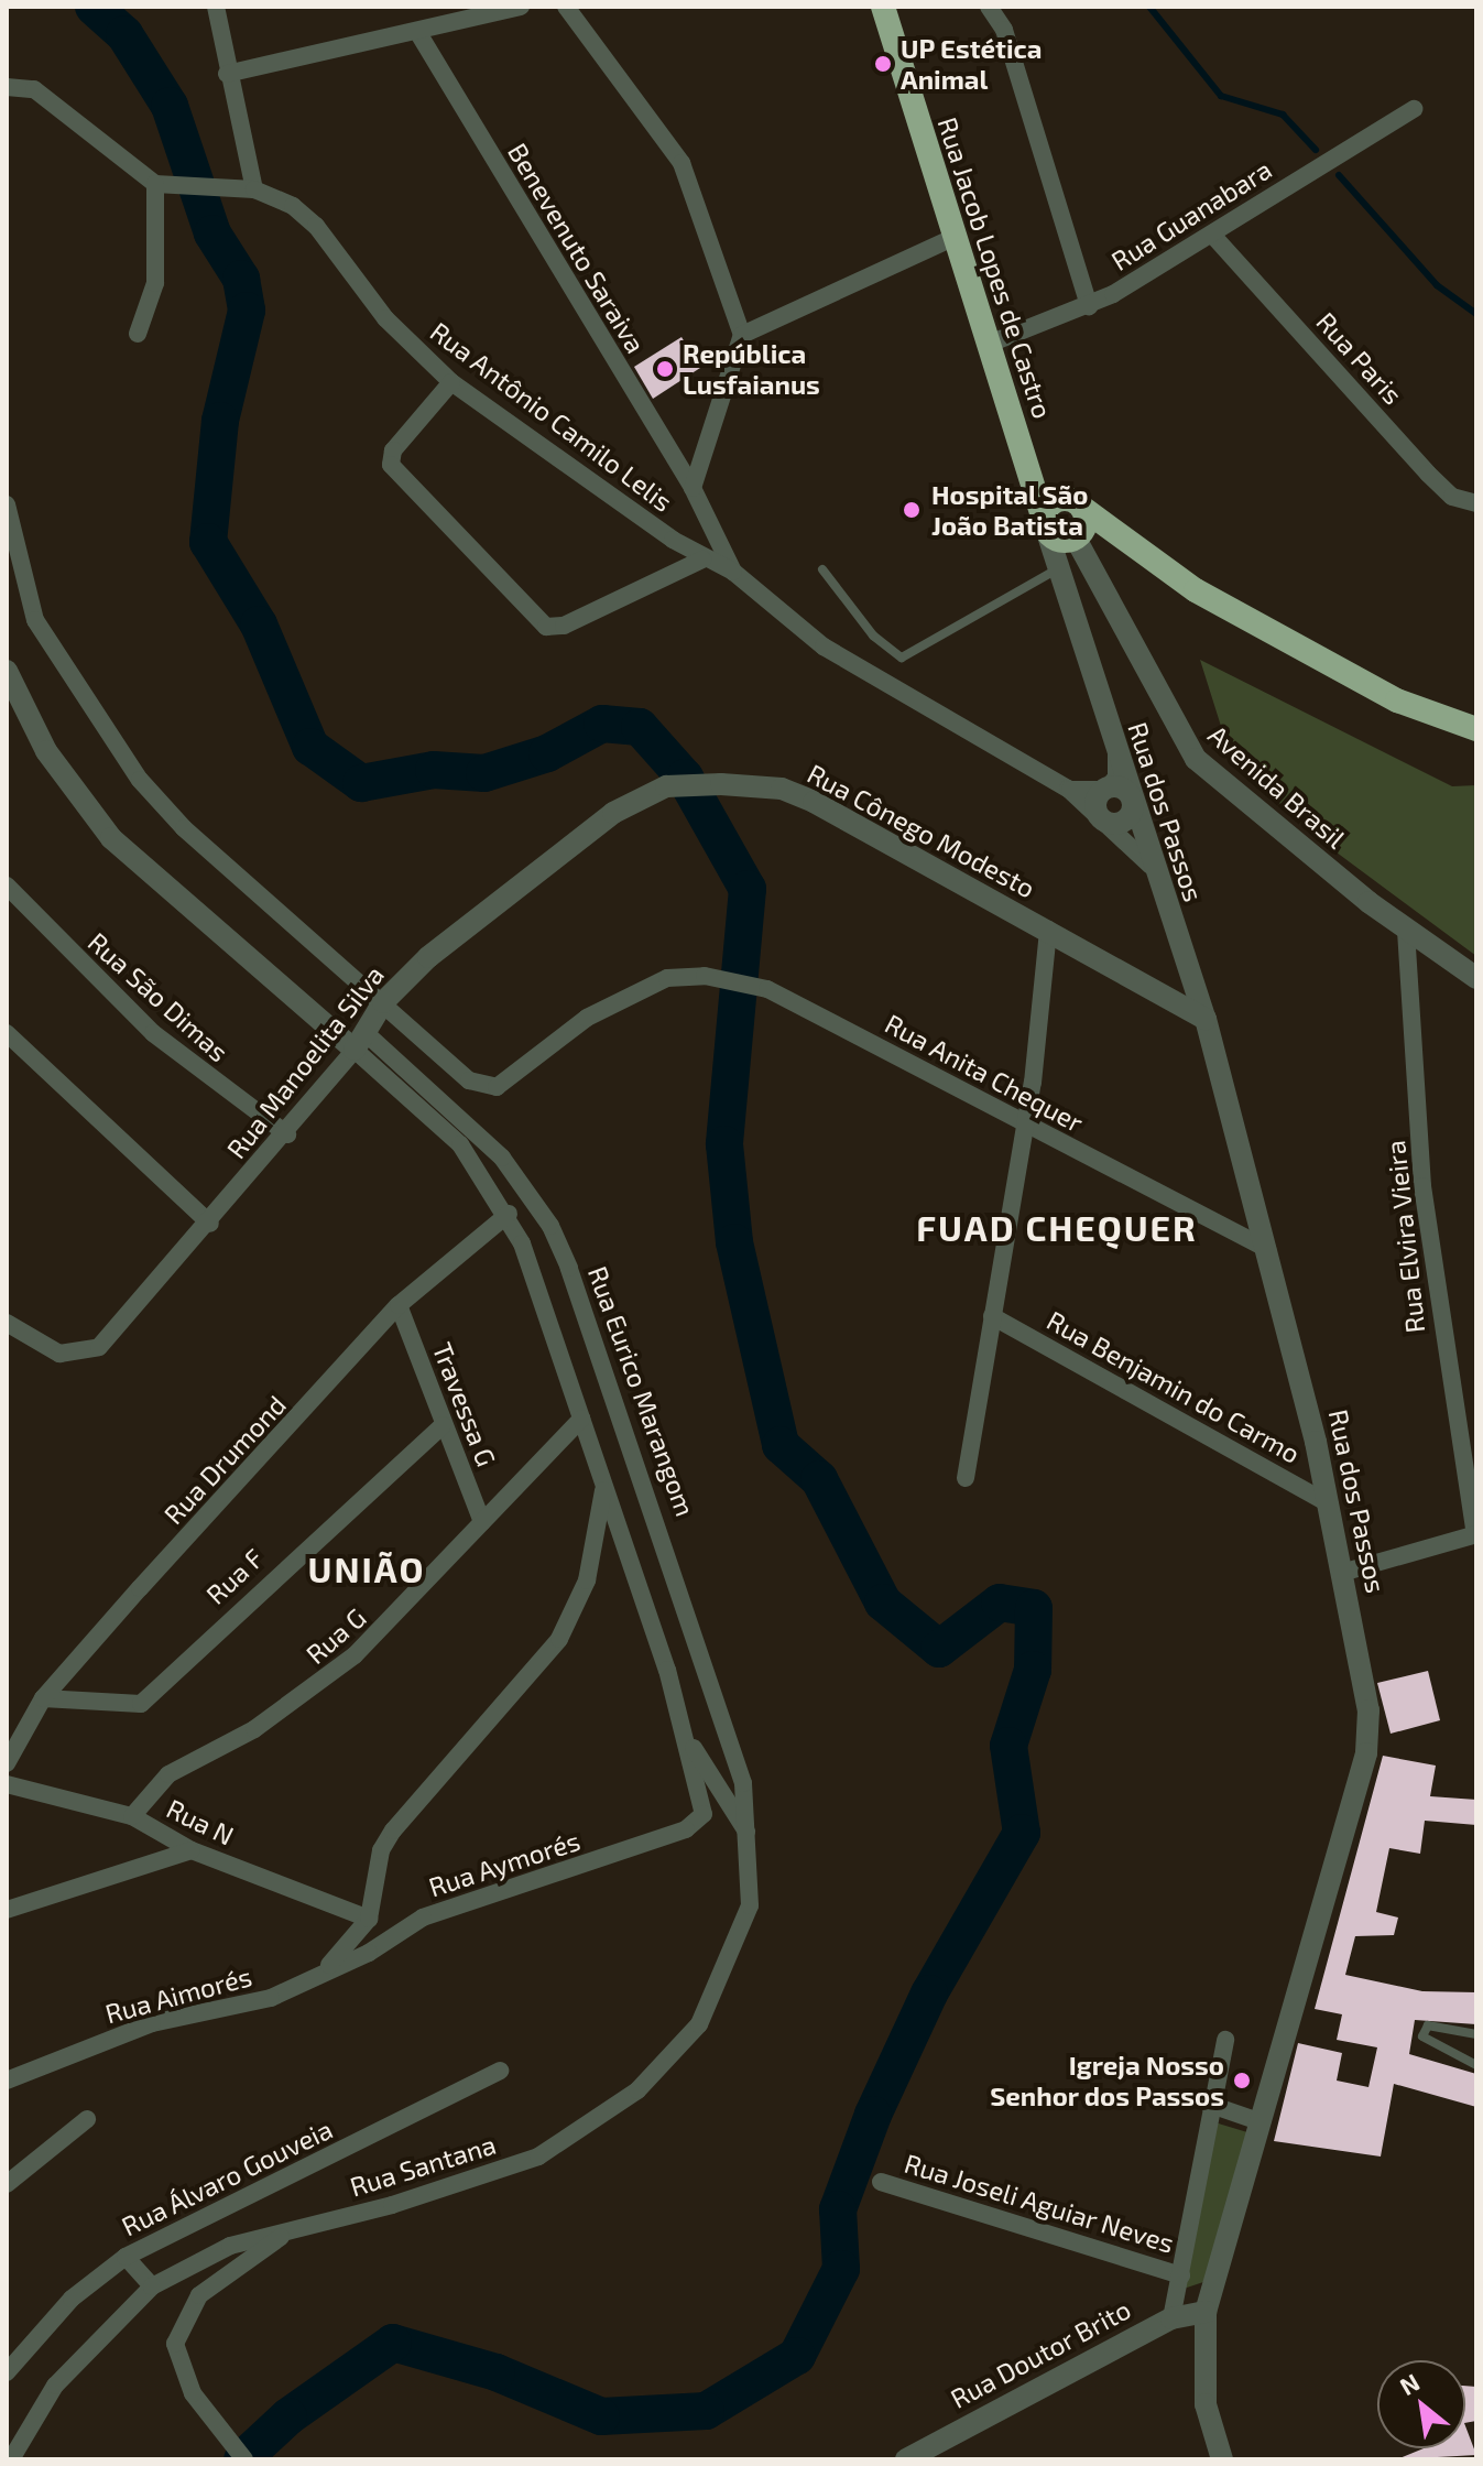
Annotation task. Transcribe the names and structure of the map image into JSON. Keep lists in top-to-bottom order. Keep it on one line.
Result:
{"streets":{"highway":["Rua Jacob Lopes de Castro"],"street":["Rua Guanabara","Benevenuto Saraiva","Rua Paris","Rua Antônio Camilo Lelis","Avenida Brasil","Rua dos Passos","Rua Cônego Modesto","Rua São Dimas","Rua Manoelita Silva","Rua Anita Chequer","Rua Elvira Vieira","Rua Benjamin do Carmo","Rua Eurico Marangom","Travessa G","Rua Drumond","Rua F","Rua G","Rua N","Rua Aymorés","Rua Aimorés","Rua Santana","Rua Álvaro Gouveia","Rua Joseli Aguiar Neves","Rua Doutor Brito"]},"crossings":[["Rua Guanabara","Rua Jacob Lopes de Castro"],["Rua Guanabara","Rua Paris"],["Benevenuto Saraiva","Rua Antônio Camilo Lelis"],["Rua Jacob Lopes de Castro","Avenida Brasil"],["Rua Jacob Lopes de Castro","Rua dos Passos"],["Avenida Brasil","Rua dos Passos"],["Avenida Brasil","Rua Elvira Vieira"],["Rua dos Passos","Rua Cônego Modesto"],["Rua dos Passos","Rua Anita Chequer"],["Rua dos Passos","Rua Benjamin do Carmo"],["Rua dos Passos","Rua Doutor Brito"],["Rua Cônego Modesto","Rua Manoelita Silva"],["Rua São Dimas","Rua Manoelita Silva"],["Rua Manoelita Silva","Rua Anita Chequer"],["Rua Manoelita Silva","Rua Eurico Marangom"],["Rua Eurico Marangom","Rua Santana"],["Travessa G","Rua Drumond"],["Travessa G","Rua F"],["Travessa G","Rua G"],["Rua Drumond","Rua F"],["Rua G","Rua N"],["Rua Aymorés","Rua Aimorés"]],"districts":["FUAD CHEQUER","UNIÃO"],"places":["UP Estética Animal","República Lusfaianus","Hospital São João Batista","Igreja Nosso Senhor dos Passos"],"north":"top left"}
